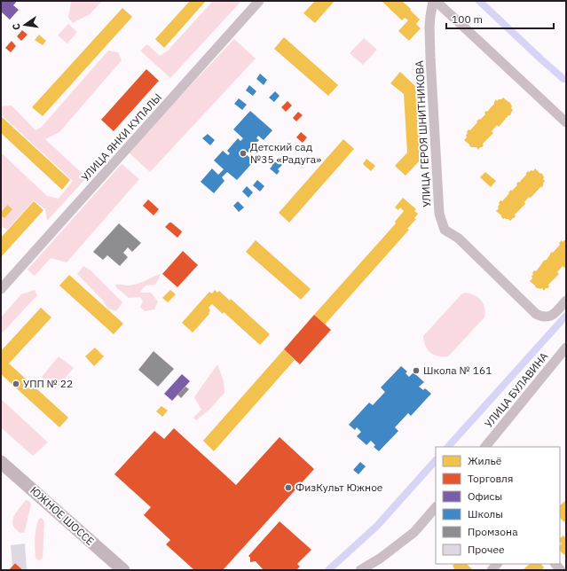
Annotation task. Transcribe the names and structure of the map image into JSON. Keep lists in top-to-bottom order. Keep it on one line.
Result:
{"streets":{"main road":["ЮЖНОЕ ШОССЕ"],"street":["УЛИЦА ГЕРОЯ ШНИТНИКОВА","УЛИЦА ЯНКИ КУПАЛЫ","УЛИЦА БУЛАВИНА"]},"places":["Детский сад №35 «Радуга»","Школа № 161","УПП № 22","ФизКульт Южное"],"legend":["Жильё","Торговля","Офисы","Школы","Промзона","Прочее"],"scale_bar":"100 m","north":"left"}
